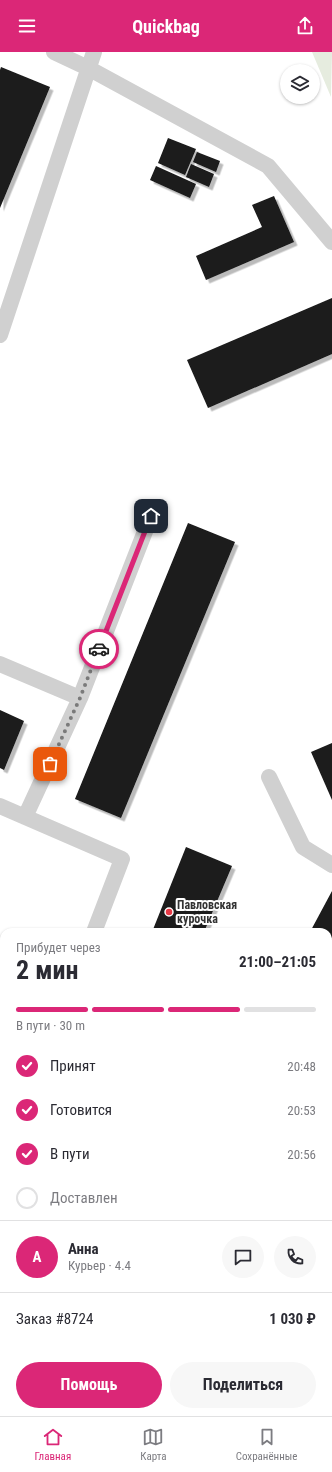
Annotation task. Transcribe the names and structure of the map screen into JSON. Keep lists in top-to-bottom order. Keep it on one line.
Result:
{"places":["Павловская курочка"],"page":{"header":"Quickbag","heading":["2 мин","Прибудет через","21:00–21:05"],"panel":["Анна","Курьер · 4.4","Заказ #8724","1 030 ₽"],"bar":"В пути · 30 m","list":[["Принят","20:48"],["Готовится","20:53"],["В пути","20:56"],"Доставлен"],"round":"А","buttons":["Помощь","Поделиться"],"tabs":["Главная","Карта","Сохранённые"]}}
